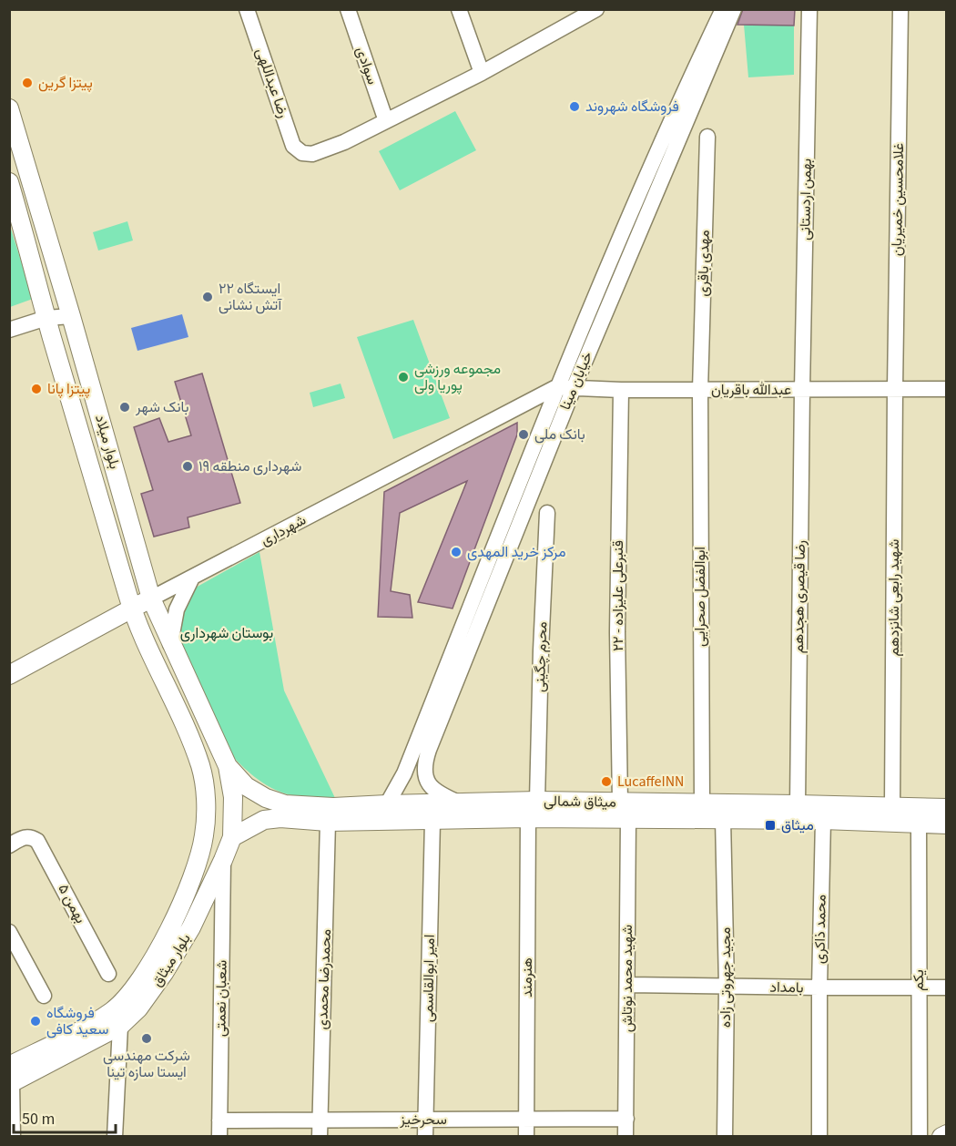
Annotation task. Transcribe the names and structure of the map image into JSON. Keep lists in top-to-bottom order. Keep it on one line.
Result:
{"streets":{"main road":["بلوار میلاد","شهرداری","میثاق شمالی","بلوار میثاق"],"street":["سوادی","رضا عبداللهی","بهمن اردستانی","غلامحسین خمیریان","مهدی باقری","خیابان مینا","عبدالله باقریان","قنبرعلی علیزاده - ۲۲","ابوالفضل صحرایی","رضا قیصری هجدهم","شهید رابعی شانزدهم","محرم چگینی","بهمن ۵","محمد ذاکری","هنرمند","مجید جهروتی زاده","امیر ابوالقاسمی","شهید محمد نوتاش","محمدرضا محمدی","یکم","بامداد","شعبان نعمتی","سحرخیز"]},"crossings":[["سوادی","رضا عبداللهی"],["بهمن اردستانی","عبدالله باقریان"],["بهمن اردستانی","رضا قیصری هجدهم"],["غلامحسین خمیریان","عبدالله باقریان"],["غلامحسین خمیریان","شهید رابعی شانزدهم"],["مهدی باقری","عبدالله باقریان"],["مهدی باقری","ابوالفضل صحرایی"],["خیابان مینا","عبدالله باقریان"],["خیابان مینا","شهرداری"],["خیابان مینا","میثاق شمالی"],["عبدالله باقریان","شهرداری"],["عبدالله باقریان","قنبرعلی علیزاده - ۲۲"],["عبدالله باقریان","ابوالفضل صحرایی"],["عبدالله باقریان","رضا قیصری هجدهم"],["عبدالله باقریان","شهید رابعی شانزدهم"],["بلوار میلاد","شهرداری"],["بلوار میلاد","میثاق شمالی"],["بلوار میلاد","بلوار میثاق"],["قنبرعلی علیزاده - ۲۲","میثاق شمالی"],["ابوالفضل صحرایی","میثاق شمالی"],["رضا قیصری هجدهم","میثاق شمالی"],["شهید رابعی شانزدهم","میثاق شمالی"],["محرم چگینی","میثاق شمالی"],["میثاق شمالی","محمد ذاکری"],["میثاق شمالی","بلوار میثاق"],["میثاق شمالی","هنرمند"],["میثاق شمالی","مجید جهروتی زاده"],["میثاق شمالی","امیر ابوالقاسمی"],["میثاق شمالی","شهید محمد نوتاش"],["میثاق شمالی","محمدرضا محمدی"],["میثاق شمالی","یکم"],["محمد ذاکری","بامداد"],["بلوار میثاق","شعبان نعمتی"],["هنرمند","سحرخیز"],["مجید جهروتی زاده","بامداد"],["امیر ابوالقاسمی","سحرخیز"],["شهید محمد نوتاش","بامداد"],["شهید محمد نوتاش","سحرخیز"],["محمدرضا محمدی","سحرخیز"],["یکم","بامداد"],["شعبان نعمتی","سحرخیز"]],"parks":["بوستان شهرداری"],"places":{"other":["پیتزا گرین","فروشگاه شهروند","ایستگاه ۲۲ آتش نشانی","مجموعه ورزشی پوریا ولی","پیتزا پانا","بانک شهر","بانک ملی","شهرداری منطقه ۱۹","مرکز خرید المهدی","LucaffeINN","فروشگاه سعید کافی","شرکت مهندسی ایستا سازه تینا"],"transit":["میثاق"]},"scale_bar":"50 m"}
